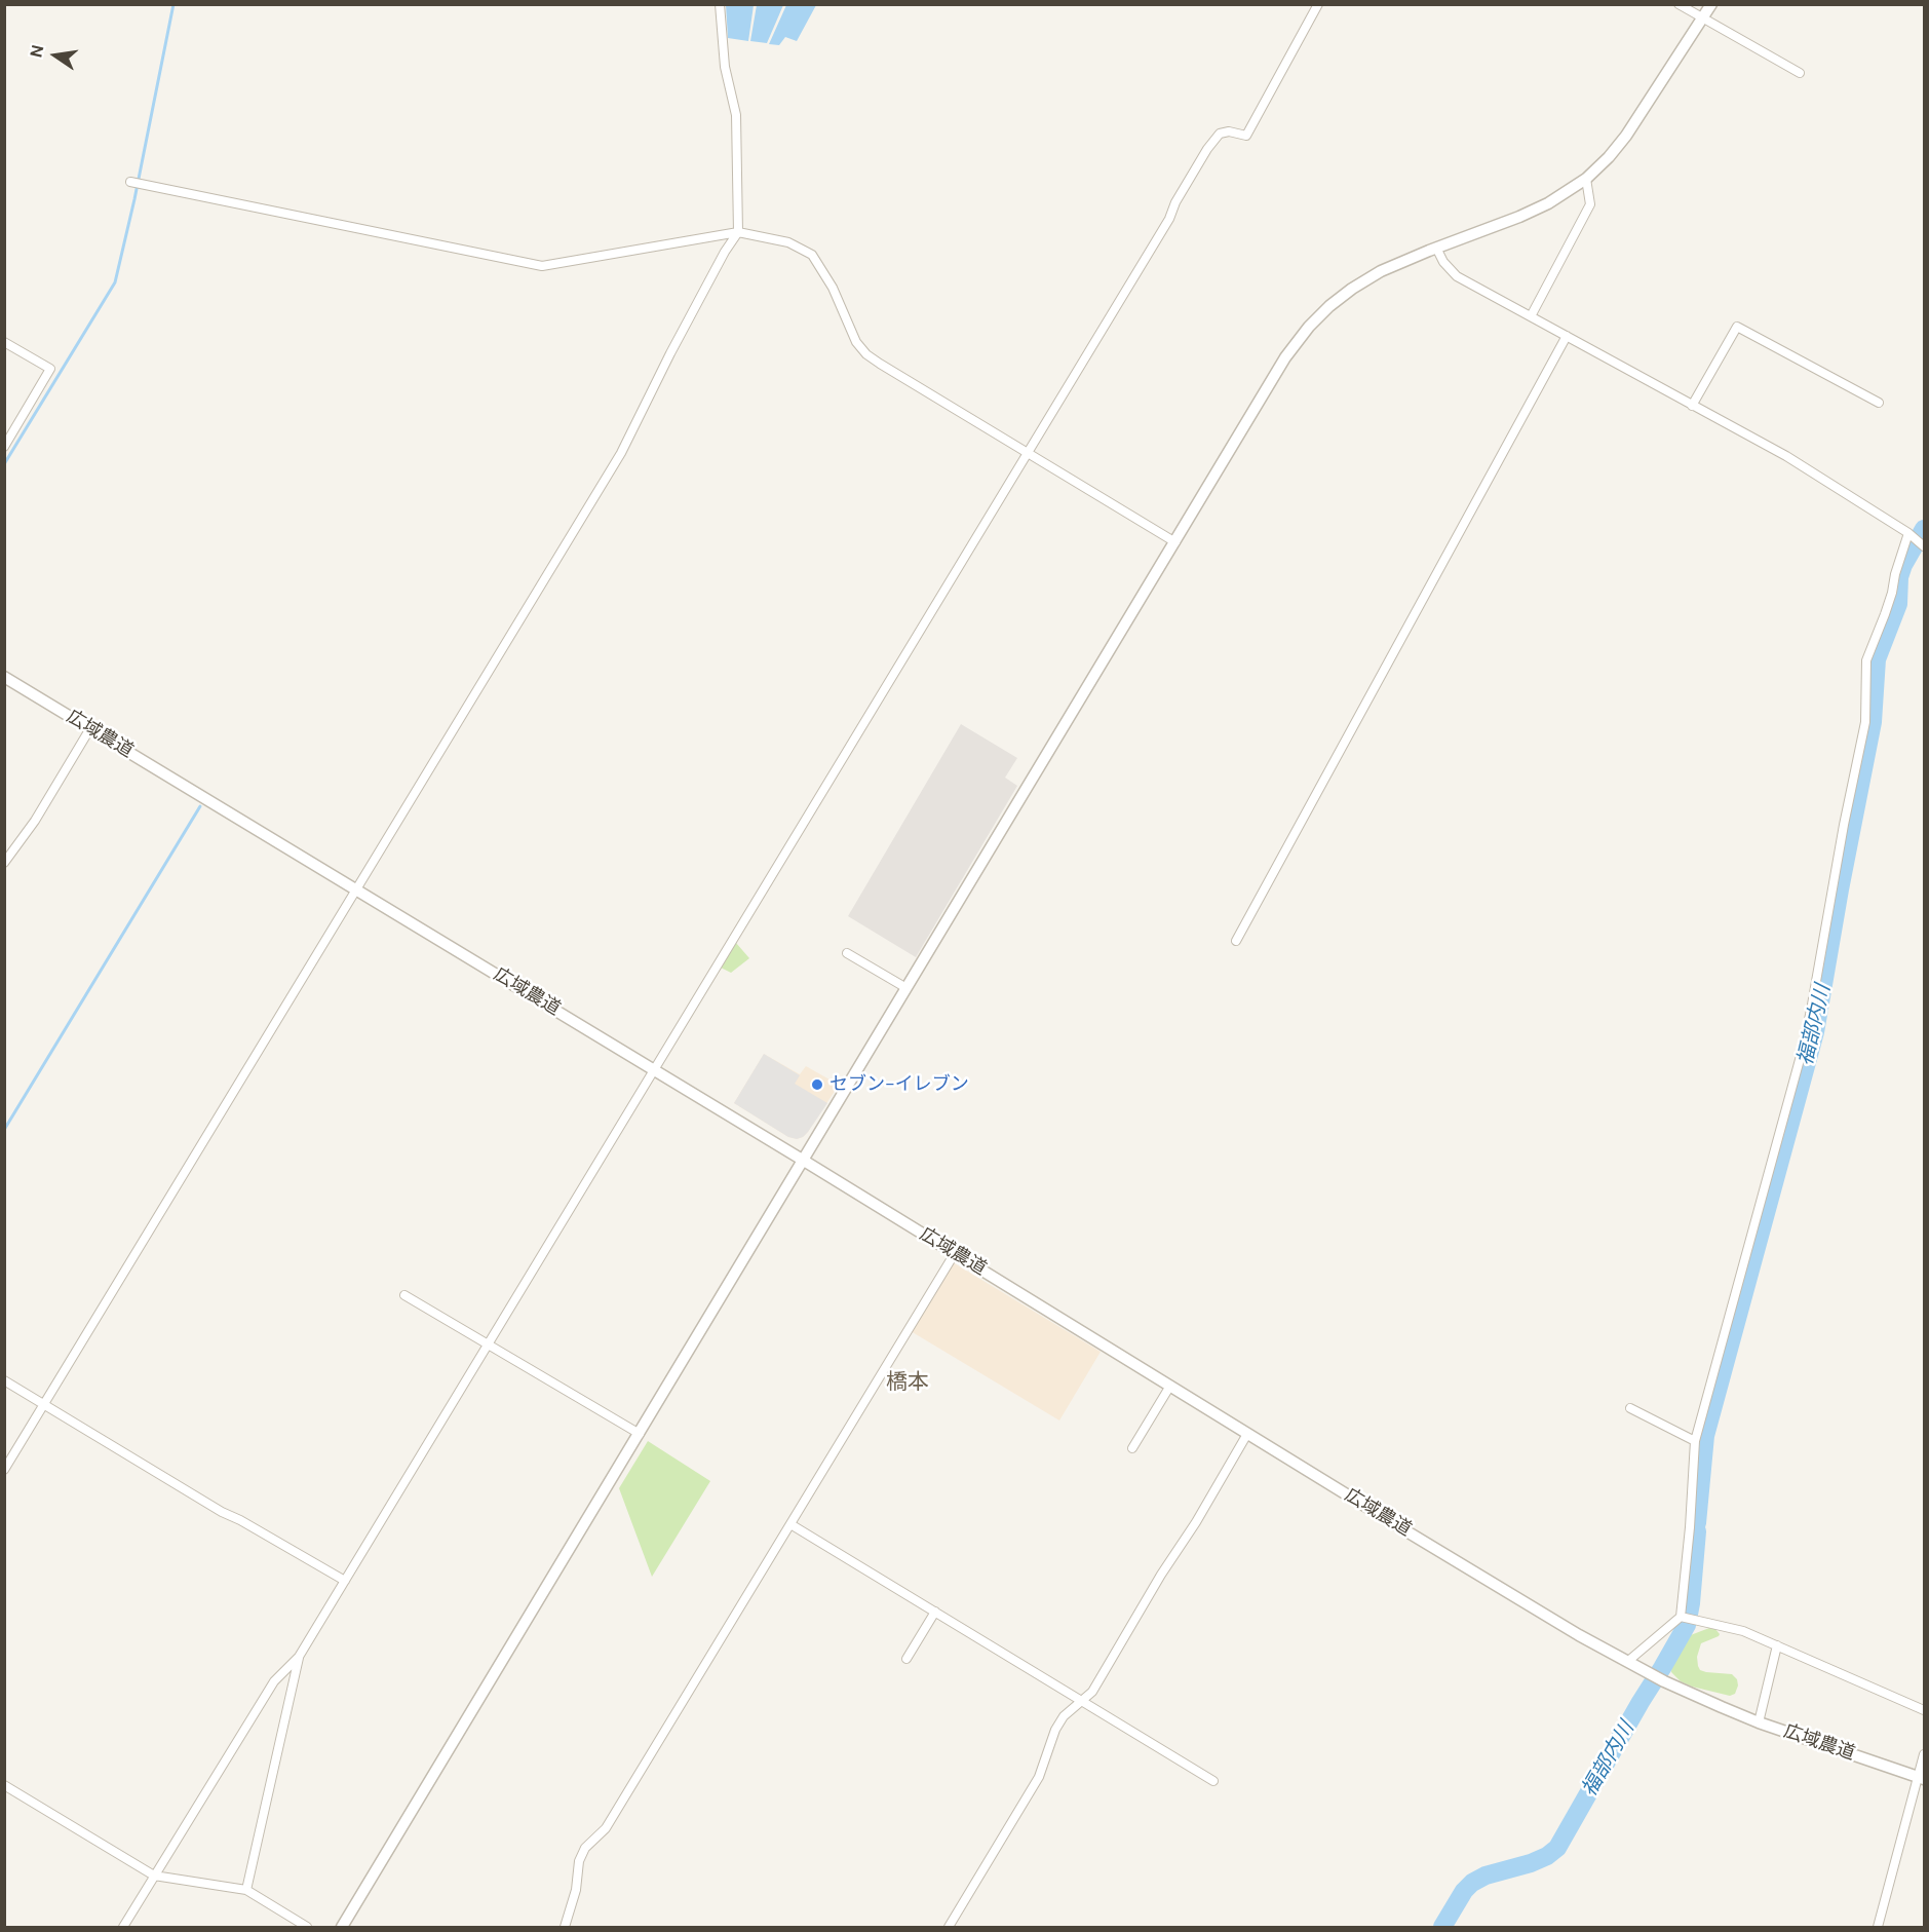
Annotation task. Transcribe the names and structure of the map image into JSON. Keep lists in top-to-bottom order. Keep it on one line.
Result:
{"streets":{"street":["広域農道"]},"districts":["橋本"],"water":["福部内川"],"places":["セブン-イレブン"],"north":"left"}
